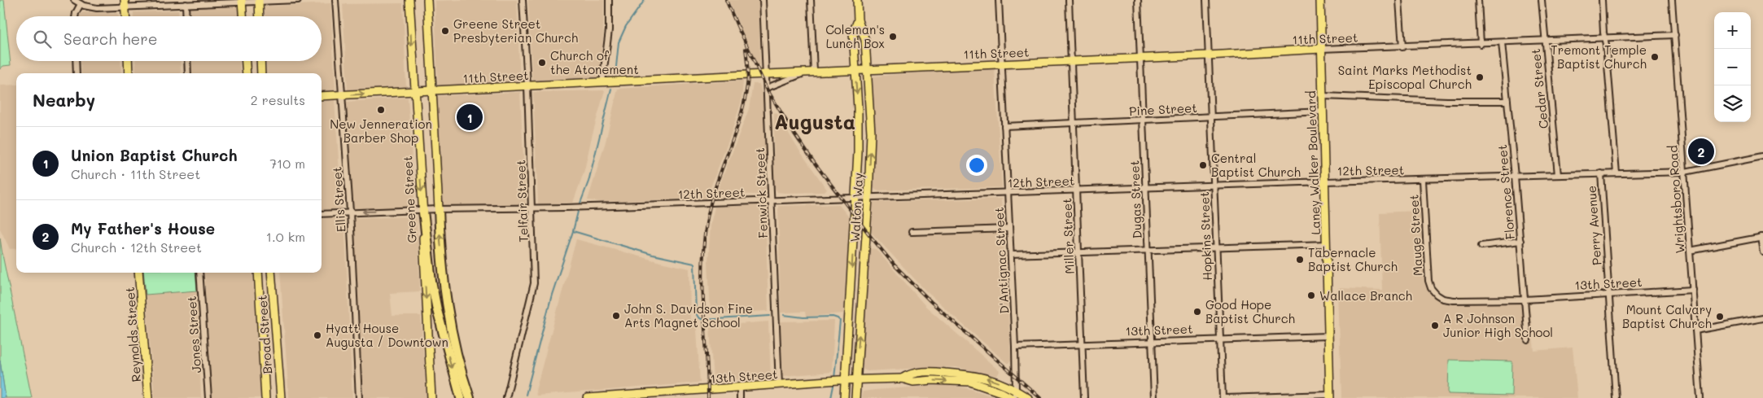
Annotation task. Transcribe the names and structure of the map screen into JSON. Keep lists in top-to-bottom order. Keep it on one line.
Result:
{"streets":{"main road":["11th Street","Laney Walker Boulevard","Greene Street","Walton Way","13th Street","Reynolds Street","Broad Street"],"street":["Cedar Street","Pine Street","12th Street","Florence Street","Fenwick Street","Ellis Street","Dugas Street","Wrightsboro Road","Telfair Street","Perry Avenue","Mauge Street","Miller Street","Hopkins Street","D'Antignac Street","Jones Street"]},"crossings":[["11th Street","Cedar Street"],["11th Street","Laney Walker Boulevard"],["11th Street","Florence Street"],["11th Street","Fenwick Street"],["11th Street","Ellis Street"],["11th Street","Greene Street"],["11th Street","Dugas Street"],["11th Street","Wrightsboro Road"],["11th Street","Telfair Street"],["11th Street","Walton Way"],["11th Street","Miller Street"],["11th Street","Hopkins Street"],["11th Street","D'Antignac Street"],["Cedar Street","12th Street"],["Pine Street","Laney Walker Boulevard"],["Pine Street","Dugas Street"],["Pine Street","Miller Street"],["Pine Street","Hopkins Street"],["Pine Street","D'Antignac Street"],["Laney Walker Boulevard","12th Street"],["Laney Walker Boulevard","13th Street"],["12th Street","Florence Street"],["12th Street","Fenwick Street"],["12th Street","Ellis Street"],["12th Street","Greene Street"],["12th Street","Dugas Street"],["12th Street","Wrightsboro Road"],["12th Street","Telfair Street"],["12th Street","Walton Way"],["12th Street","Perry Avenue"],["12th Street","Mauge Street"],["12th Street","Miller Street"],["12th Street","Hopkins Street"],["12th Street","D'Antignac Street"],["Florence Street","Mauge Street"],["Florence Street","13th Street"],["Fenwick Street","13th Street"],["Dugas Street","13th Street"],["Wrightsboro Road","13th Street"],["Walton Way","13th Street"],["Perry Avenue","13th Street"],["Mauge Street","13th Street"],["Miller Street","13th Street"],["Hopkins Street","13th Street"],["D'Antignac Street","13th Street"]],"districts":["Augusta"],"places":["Greene Street Presbyterian Church","Coleman's Lunch Box","Tremont Temple Baptist Church","Church of the Atonement","Saint Marks Methodist Episcopal Church","New Jenneration Barber Shop","Central Baptist Church","Tabernacle Baptist Church","Wallace Branch","Good Hope Baptist Church","John S. Davidson Fine Arts Magnet School","Mount Calvary Baptist Church","A R Johnson Junior High School","Hyatt House Augusta / Downtown"],"page":{"map_buttons":["+","−"],"search":"Search here","heading":["Nearby","2 results"],"pins":["1","2"],"list":[{"mark":"1","name":"Union Baptist Church","note":"Church · 11th Street","value":"710 m"},{"mark":"2","name":"My Father's House","note":"Church · 12th Street","value":"1.0 km"}]}}
